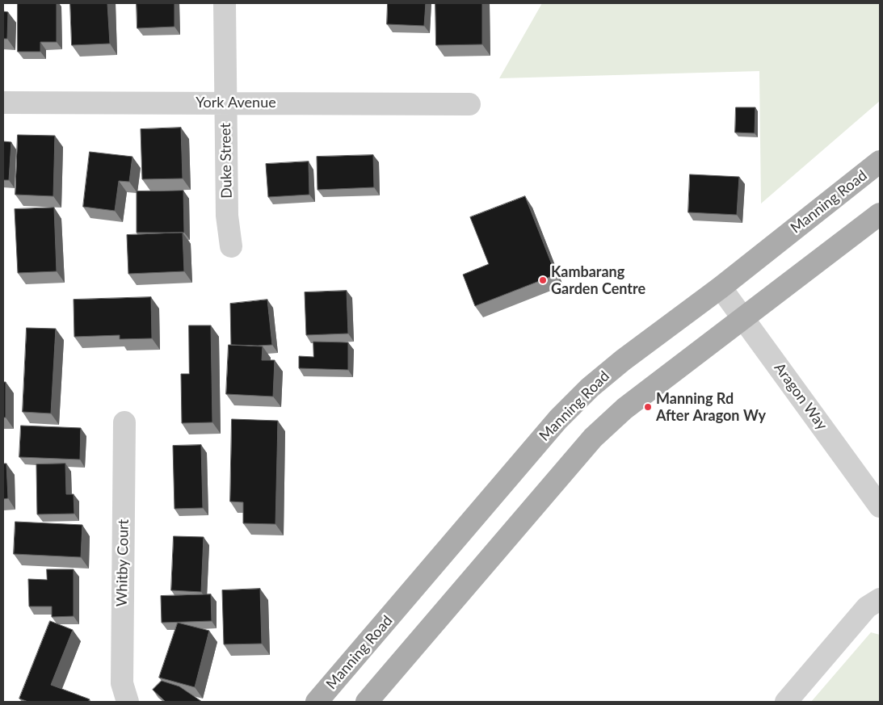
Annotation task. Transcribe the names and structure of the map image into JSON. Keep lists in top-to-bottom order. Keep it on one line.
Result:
{"streets":{"main road":["Manning Road"],"street":["York Avenue","Duke Street","Aragon Way","Whitby Court"]},"crossings":[["York Avenue","Duke Street"],["Manning Road","Aragon Way"]],"places":["Kambarang Garden Centre","Manning Rd After Aragon Wy"]}
